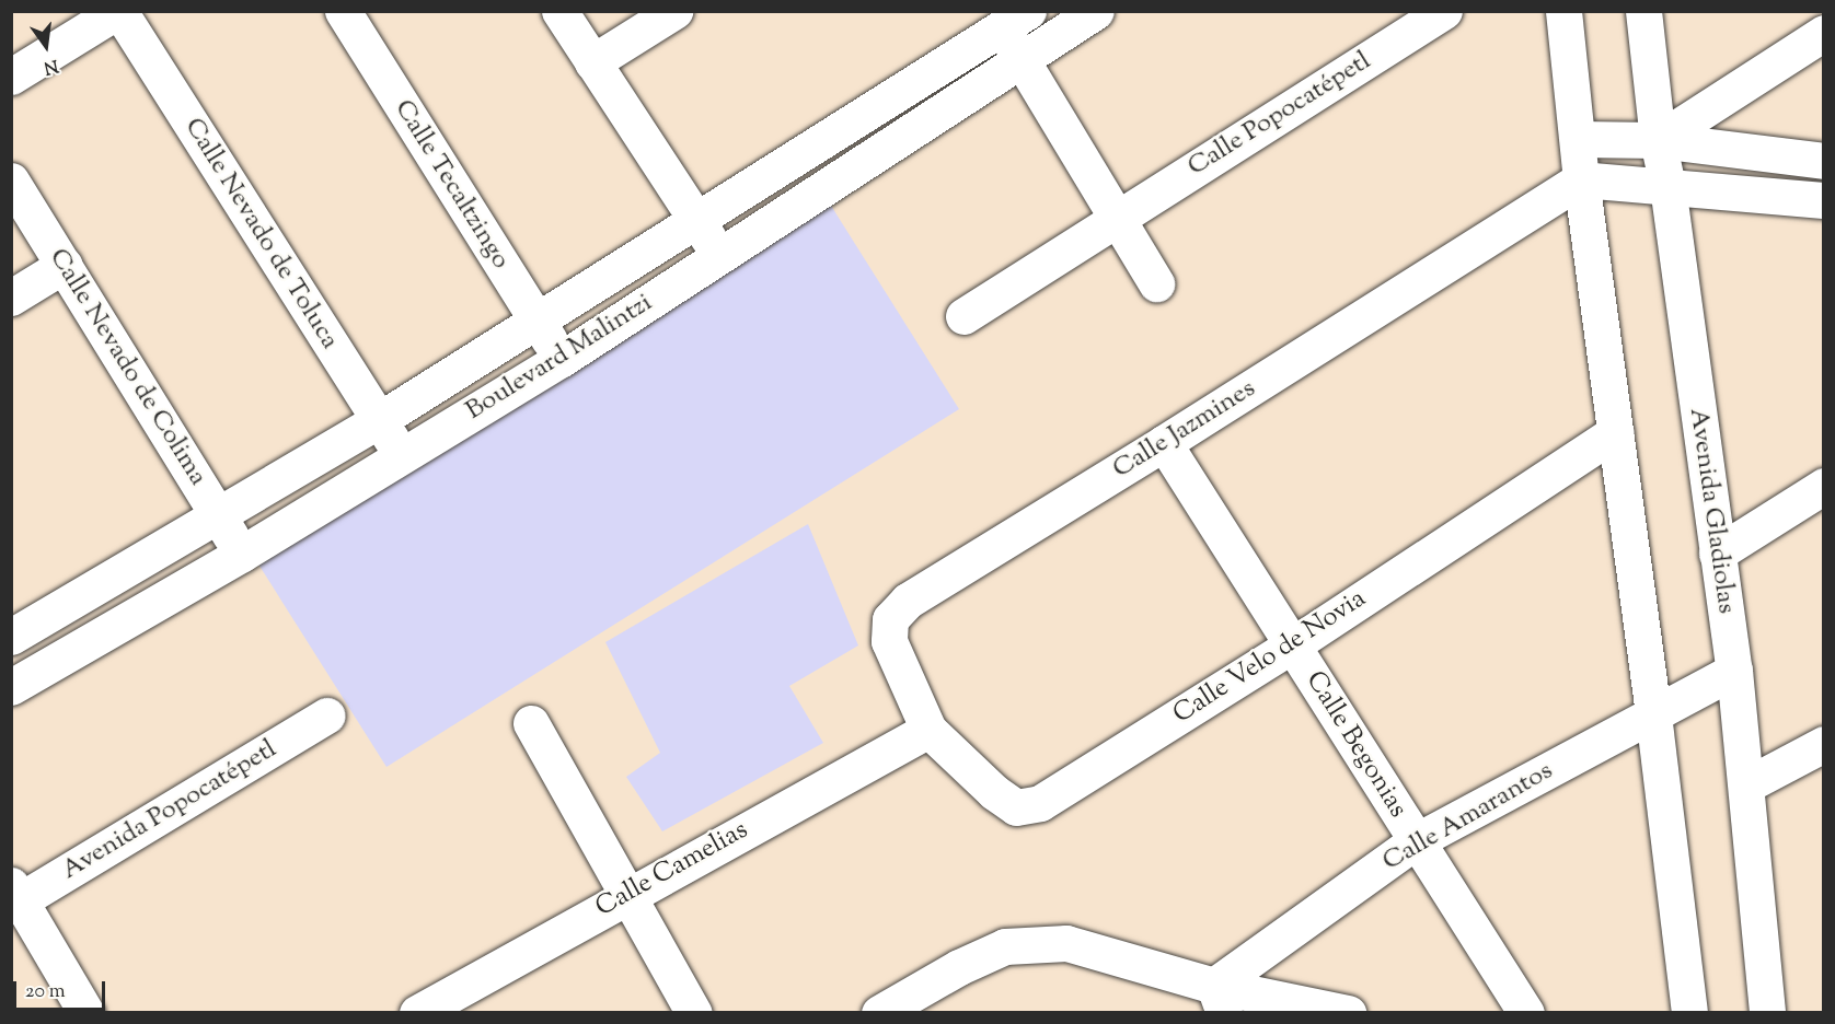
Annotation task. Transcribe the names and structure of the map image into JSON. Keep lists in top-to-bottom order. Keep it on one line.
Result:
{"streets":{"street":["Calle Popocatépetl","Calle Tecaltzingo","Calle Nevado de Toluca","Boulevard Malintzi","Calle Nevado de Colima","Calle Jazmines","Avenida Gladiolas","Calle Velo de Novia","Calle Begonias","Avenida Popocatépetl","Calle Amarantos","Calle Camelias"]},"crossings":[["Calle Tecaltzingo","Boulevard Malintzi"],["Calle Nevado de Toluca","Boulevard Malintzi"],["Boulevard Malintzi","Calle Nevado de Colima"],["Calle Jazmines","Calle Velo de Novia"],["Calle Jazmines","Calle Begonias"],["Calle Jazmines","Calle Camelias"],["Avenida Gladiolas","Calle Amarantos"],["Calle Velo de Novia","Calle Begonias"],["Calle Velo de Novia","Calle Camelias"],["Calle Begonias","Calle Amarantos"]],"scale_bar":"20 m","north":"bottom"}
